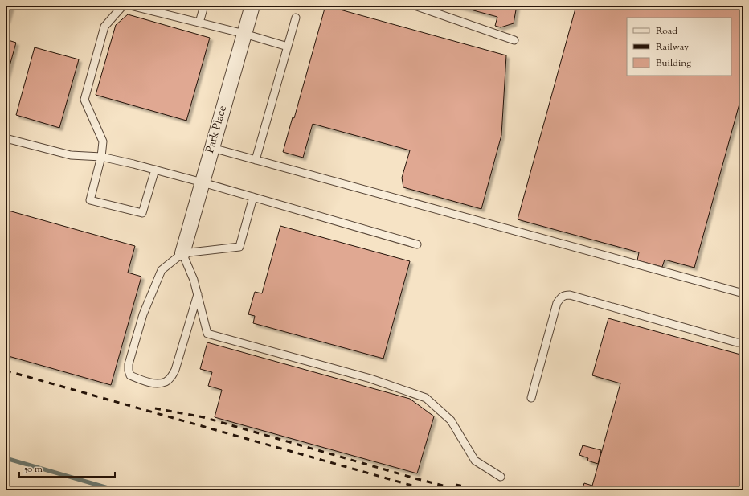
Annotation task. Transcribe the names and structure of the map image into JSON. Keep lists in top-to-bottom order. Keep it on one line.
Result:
{"streets":{"street":["Park Place"]},"legend":["Road","Railway","Building"],"scale_bar":"50 m"}
